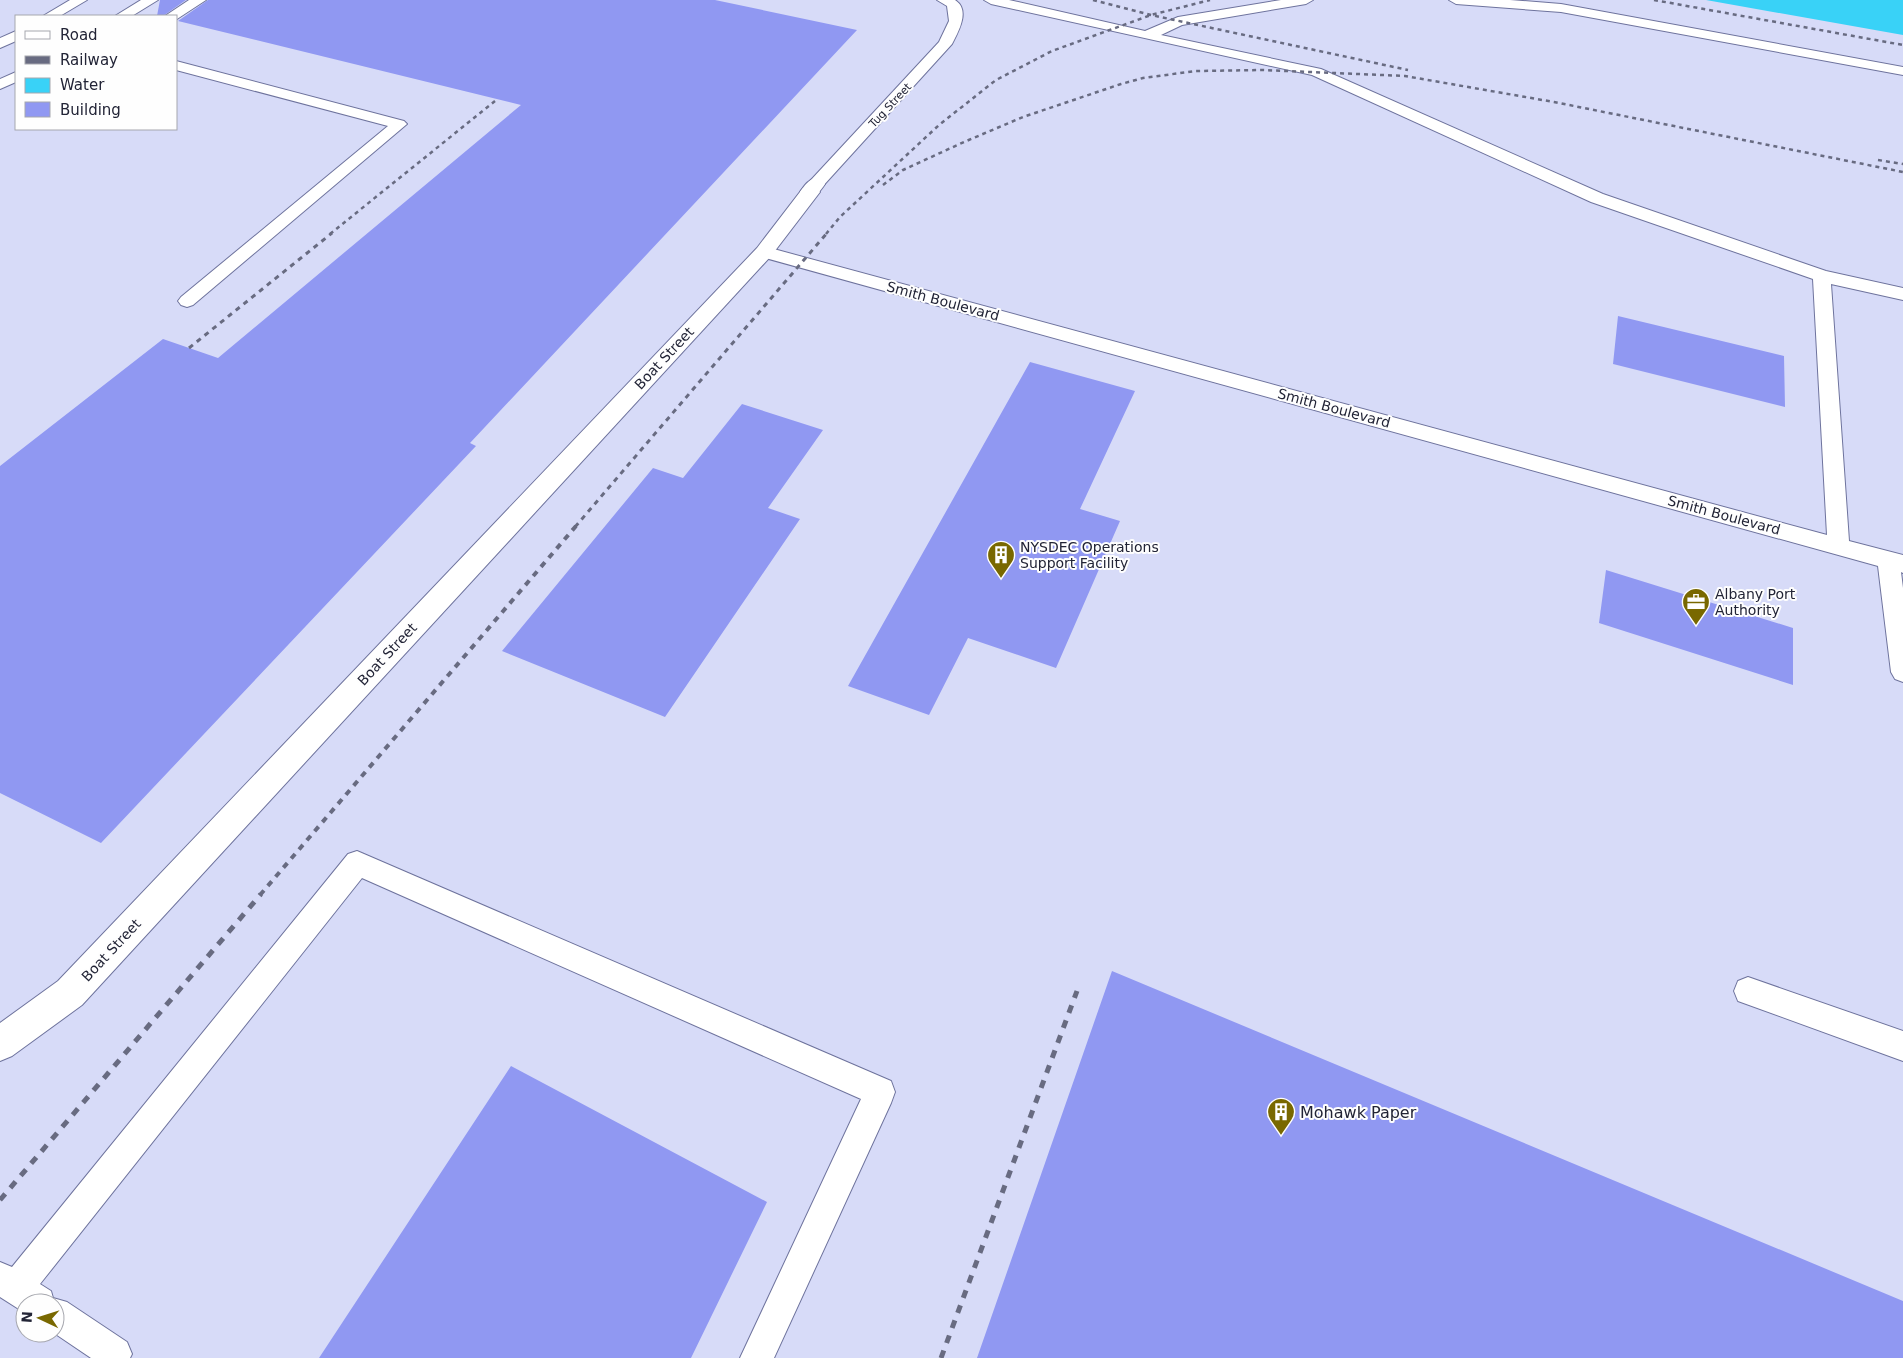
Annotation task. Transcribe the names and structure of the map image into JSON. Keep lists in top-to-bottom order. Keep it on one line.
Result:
{"streets":{"street":["Tug Street","Boat Street"],"lane":["Smith Boulevard"]},"crossings":[["Tug Street","Smith Boulevard"],["Tug Street","Boat Street"],["Smith Boulevard","Boat Street"]],"places":{"building":["NYSDEC Operations Support Facility","Mohawk Paper"],"office":["Albany Port Authority"]},"legend":["Road","Railway","Water","Building"],"north":"left"}
